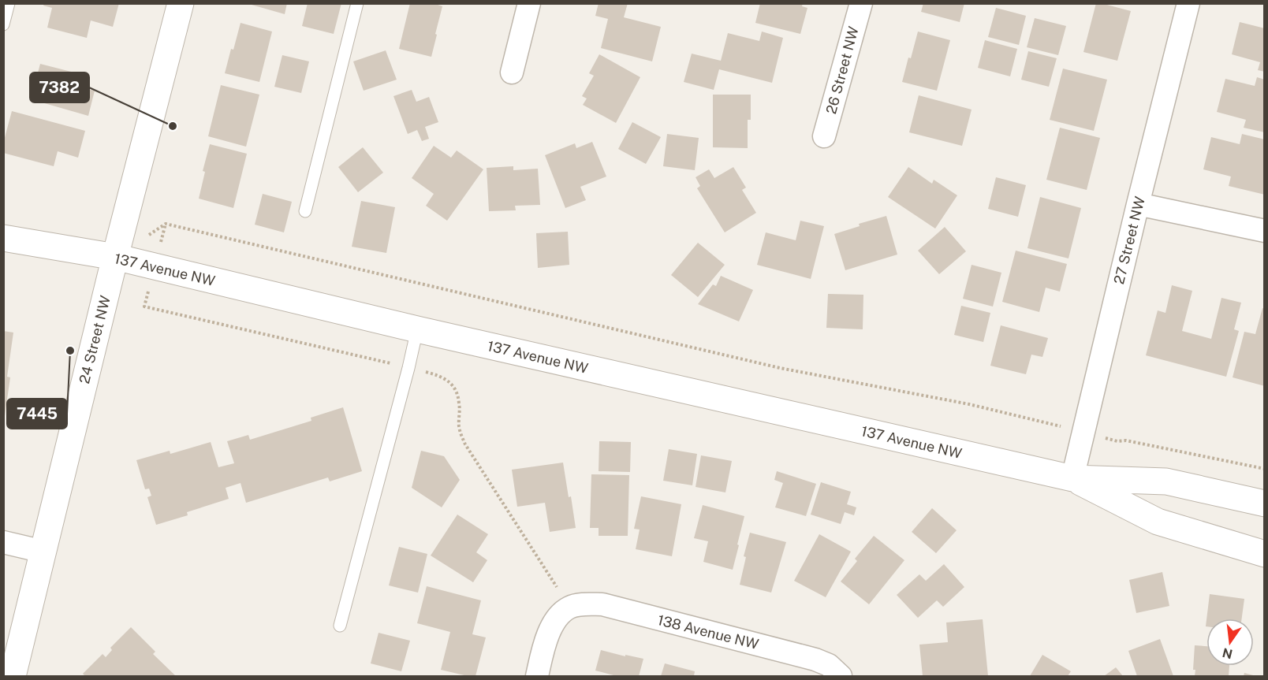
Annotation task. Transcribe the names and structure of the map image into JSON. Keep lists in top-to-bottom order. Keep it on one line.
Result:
{"streets":{"street":["26 Street NW","27 Street NW","137 Avenue NW","24 Street NW","138 Avenue NW"]},"crossings":[["27 Street NW","137 Avenue NW"],["137 Avenue NW","24 Street NW"]],"places":["7382","7445"],"north":"bottom"}
